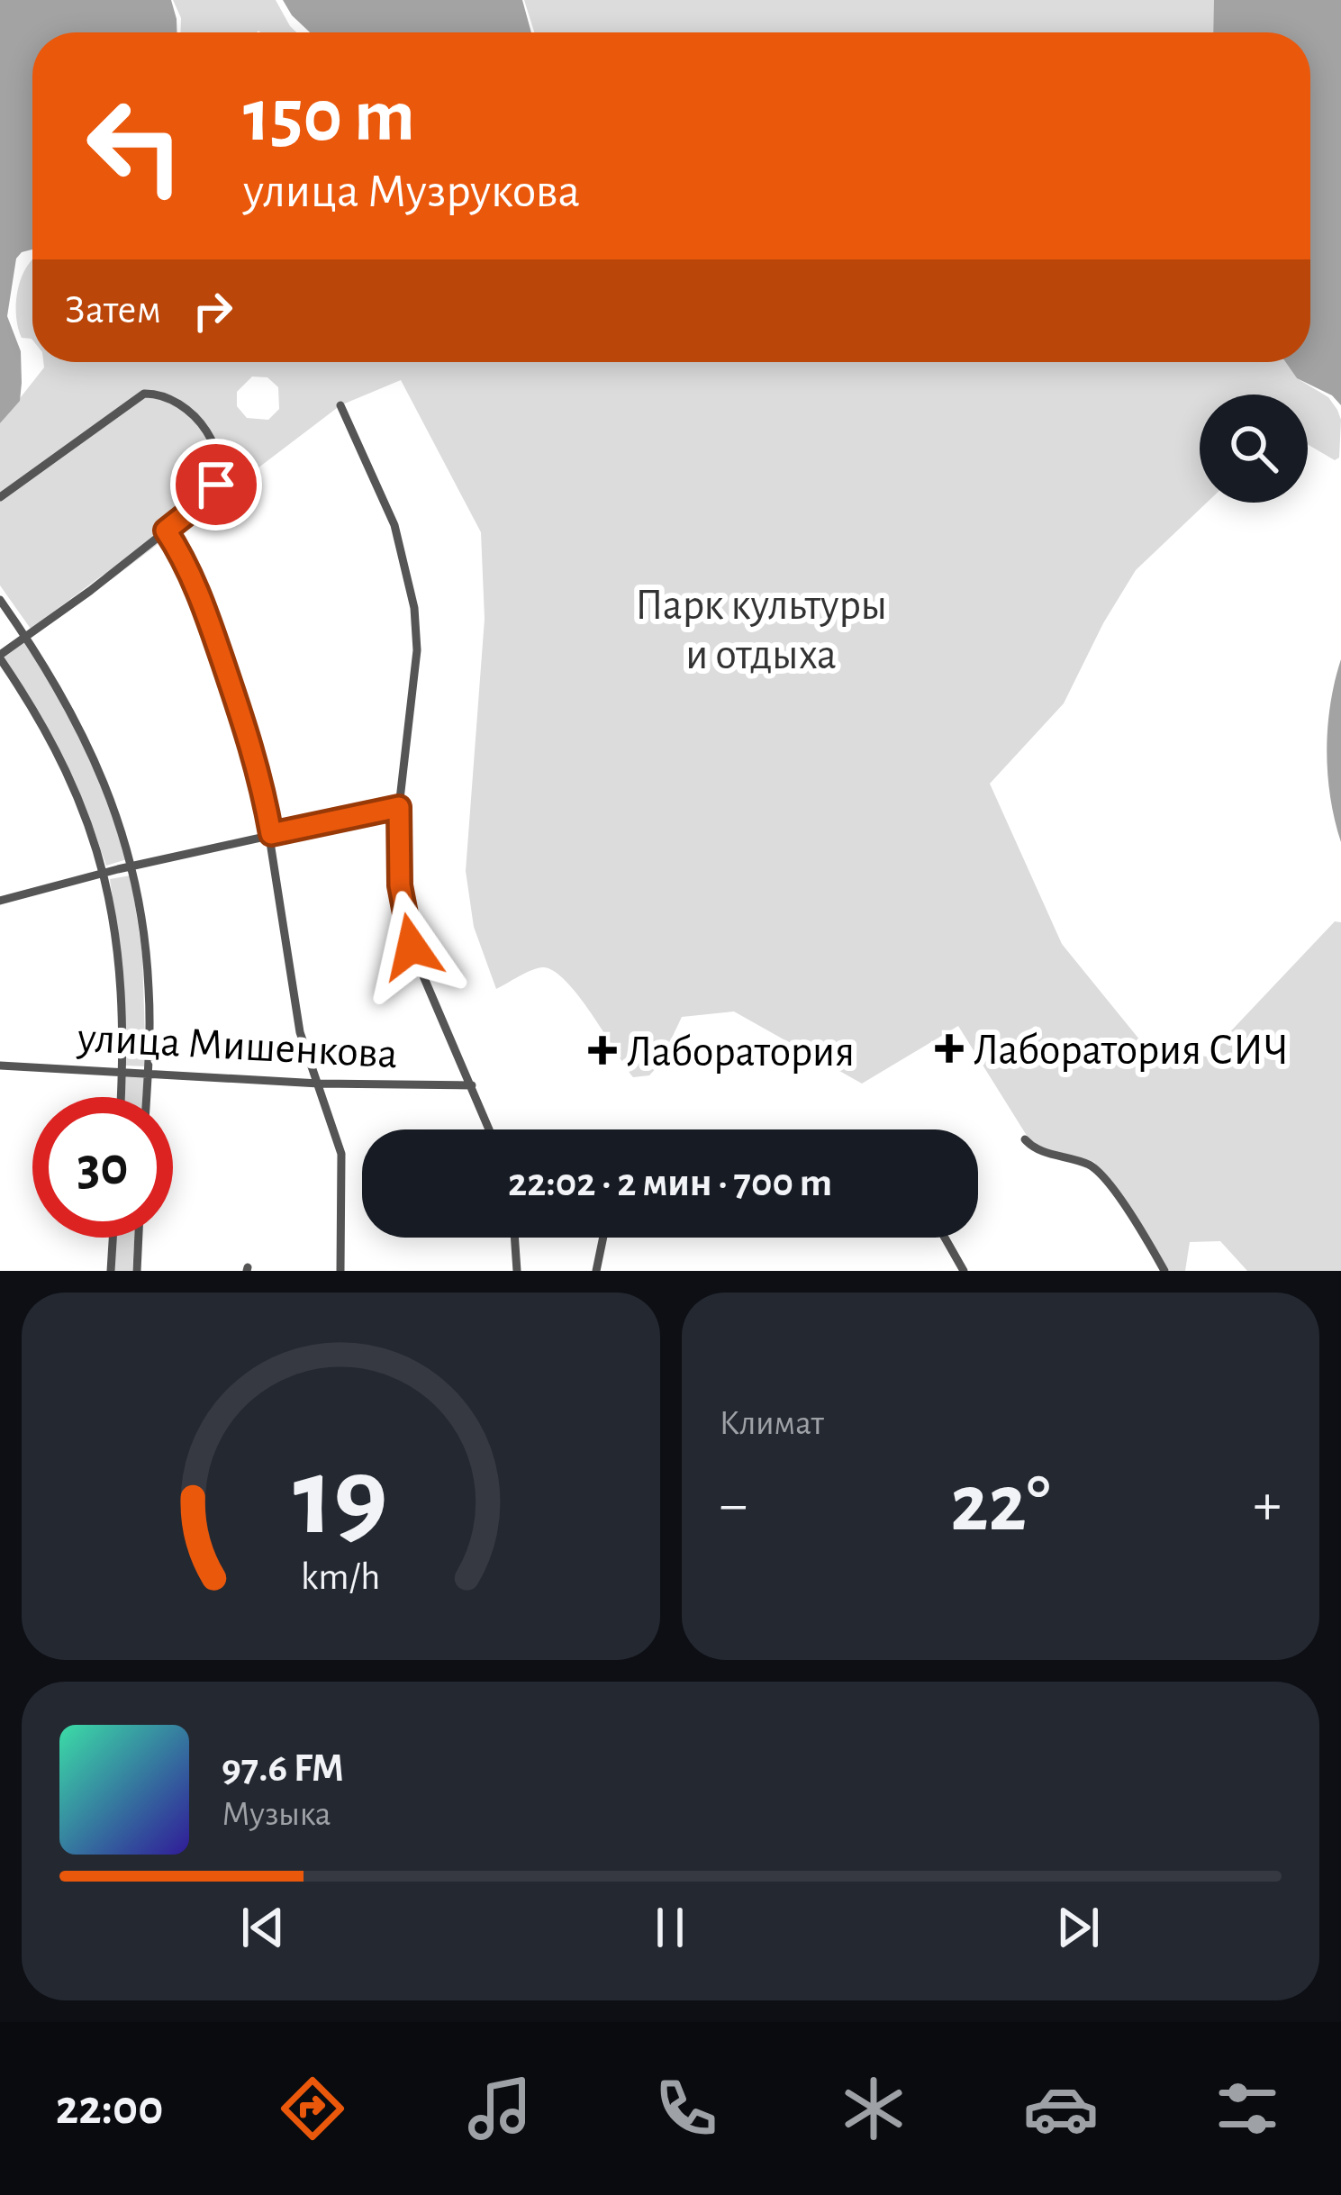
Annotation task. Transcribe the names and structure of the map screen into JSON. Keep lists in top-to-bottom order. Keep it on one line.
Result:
{"streets":{"street":["улица Мишенкова"]},"parks":["Парк культуры и отдыха"],"places":{"health":["Лаборатория СИЧ","Лаборатория"]},"page":{"turn":["150 m","улица Музрукова"],"then":"Затем","limit":"30","trip":"22:02 · 2 мин · 700 m","tile":"Климат","heat":["−","22°","+"],"song":["97.6 FM","Музыка"],"tabs":"22:00","gauge":["19","km/h"]}}
